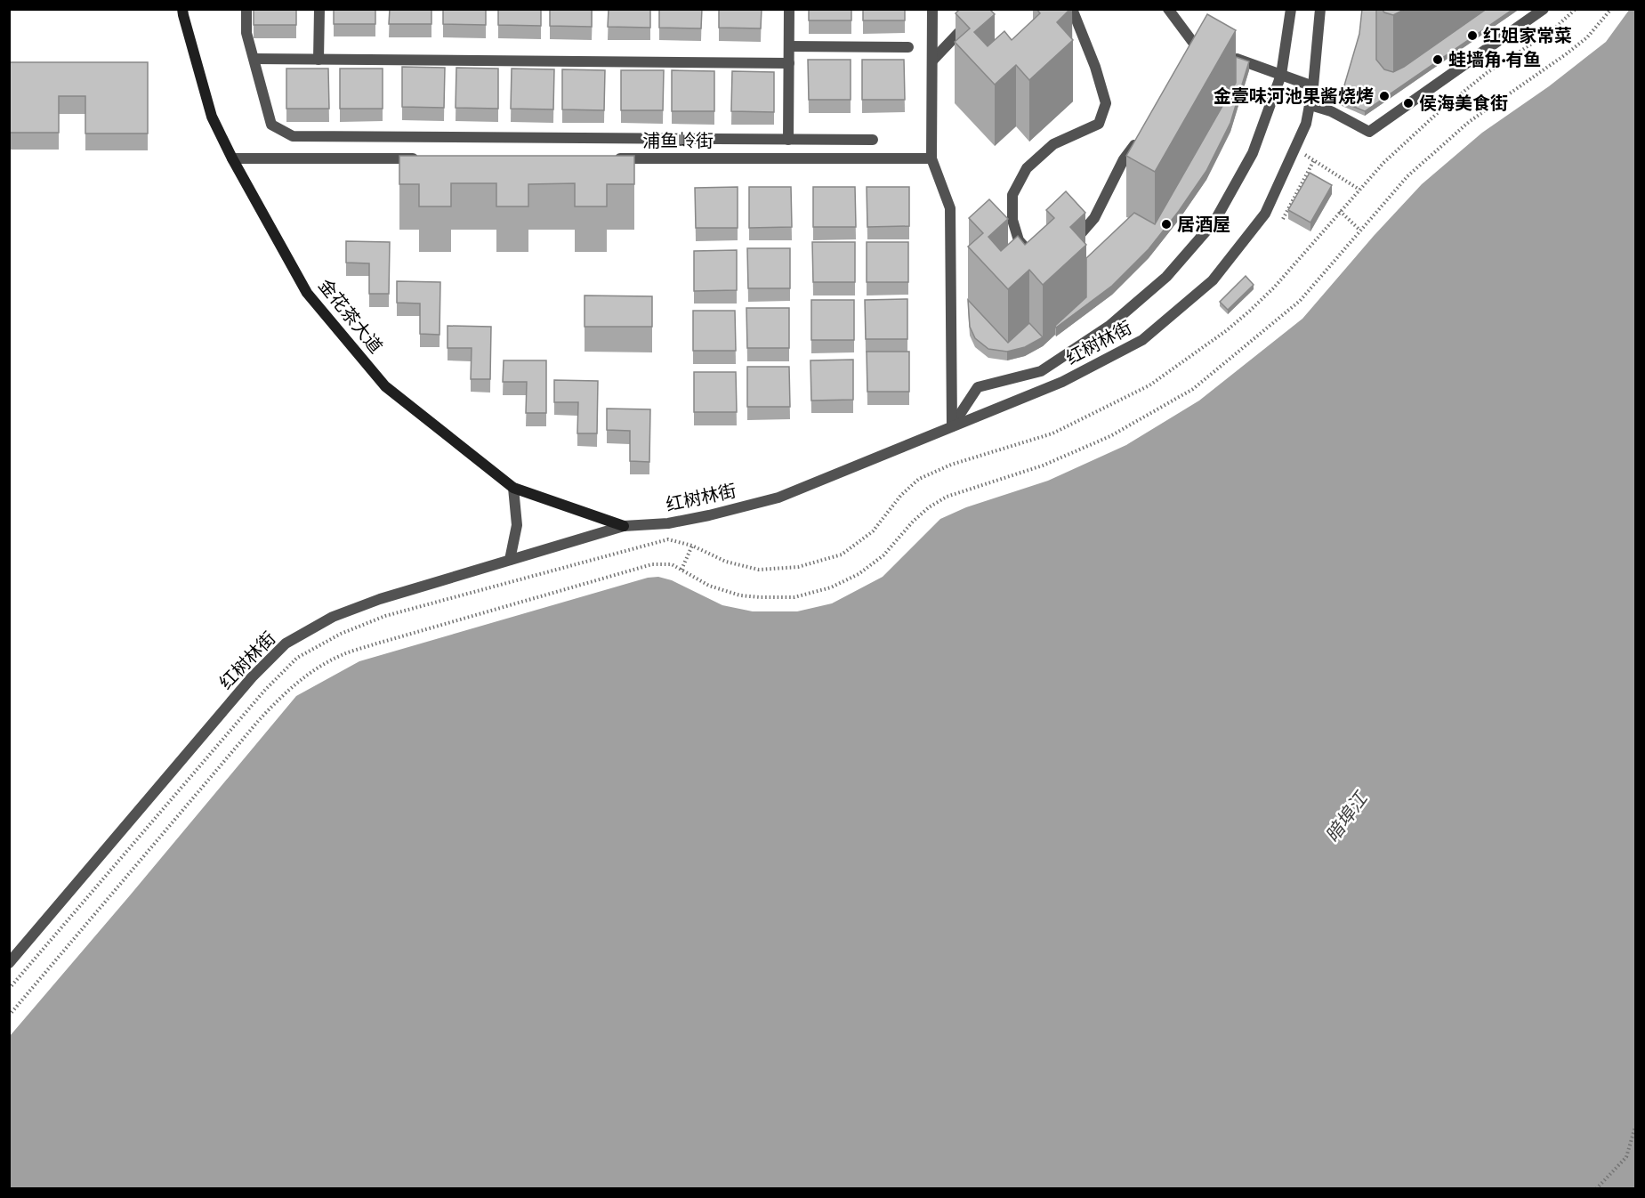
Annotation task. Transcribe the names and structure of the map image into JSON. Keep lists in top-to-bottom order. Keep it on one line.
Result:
{"streets":{"street":["浦鱼岭街","金花茶大道","红树林街"]},"crossings":[["金花茶大道","红树林街"]],"water":["暗埠江"],"places":["红姐家常菜","蛙墙角·有鱼","金壹味河池果酱烧烤","侯海美食街","居酒屋"]}
